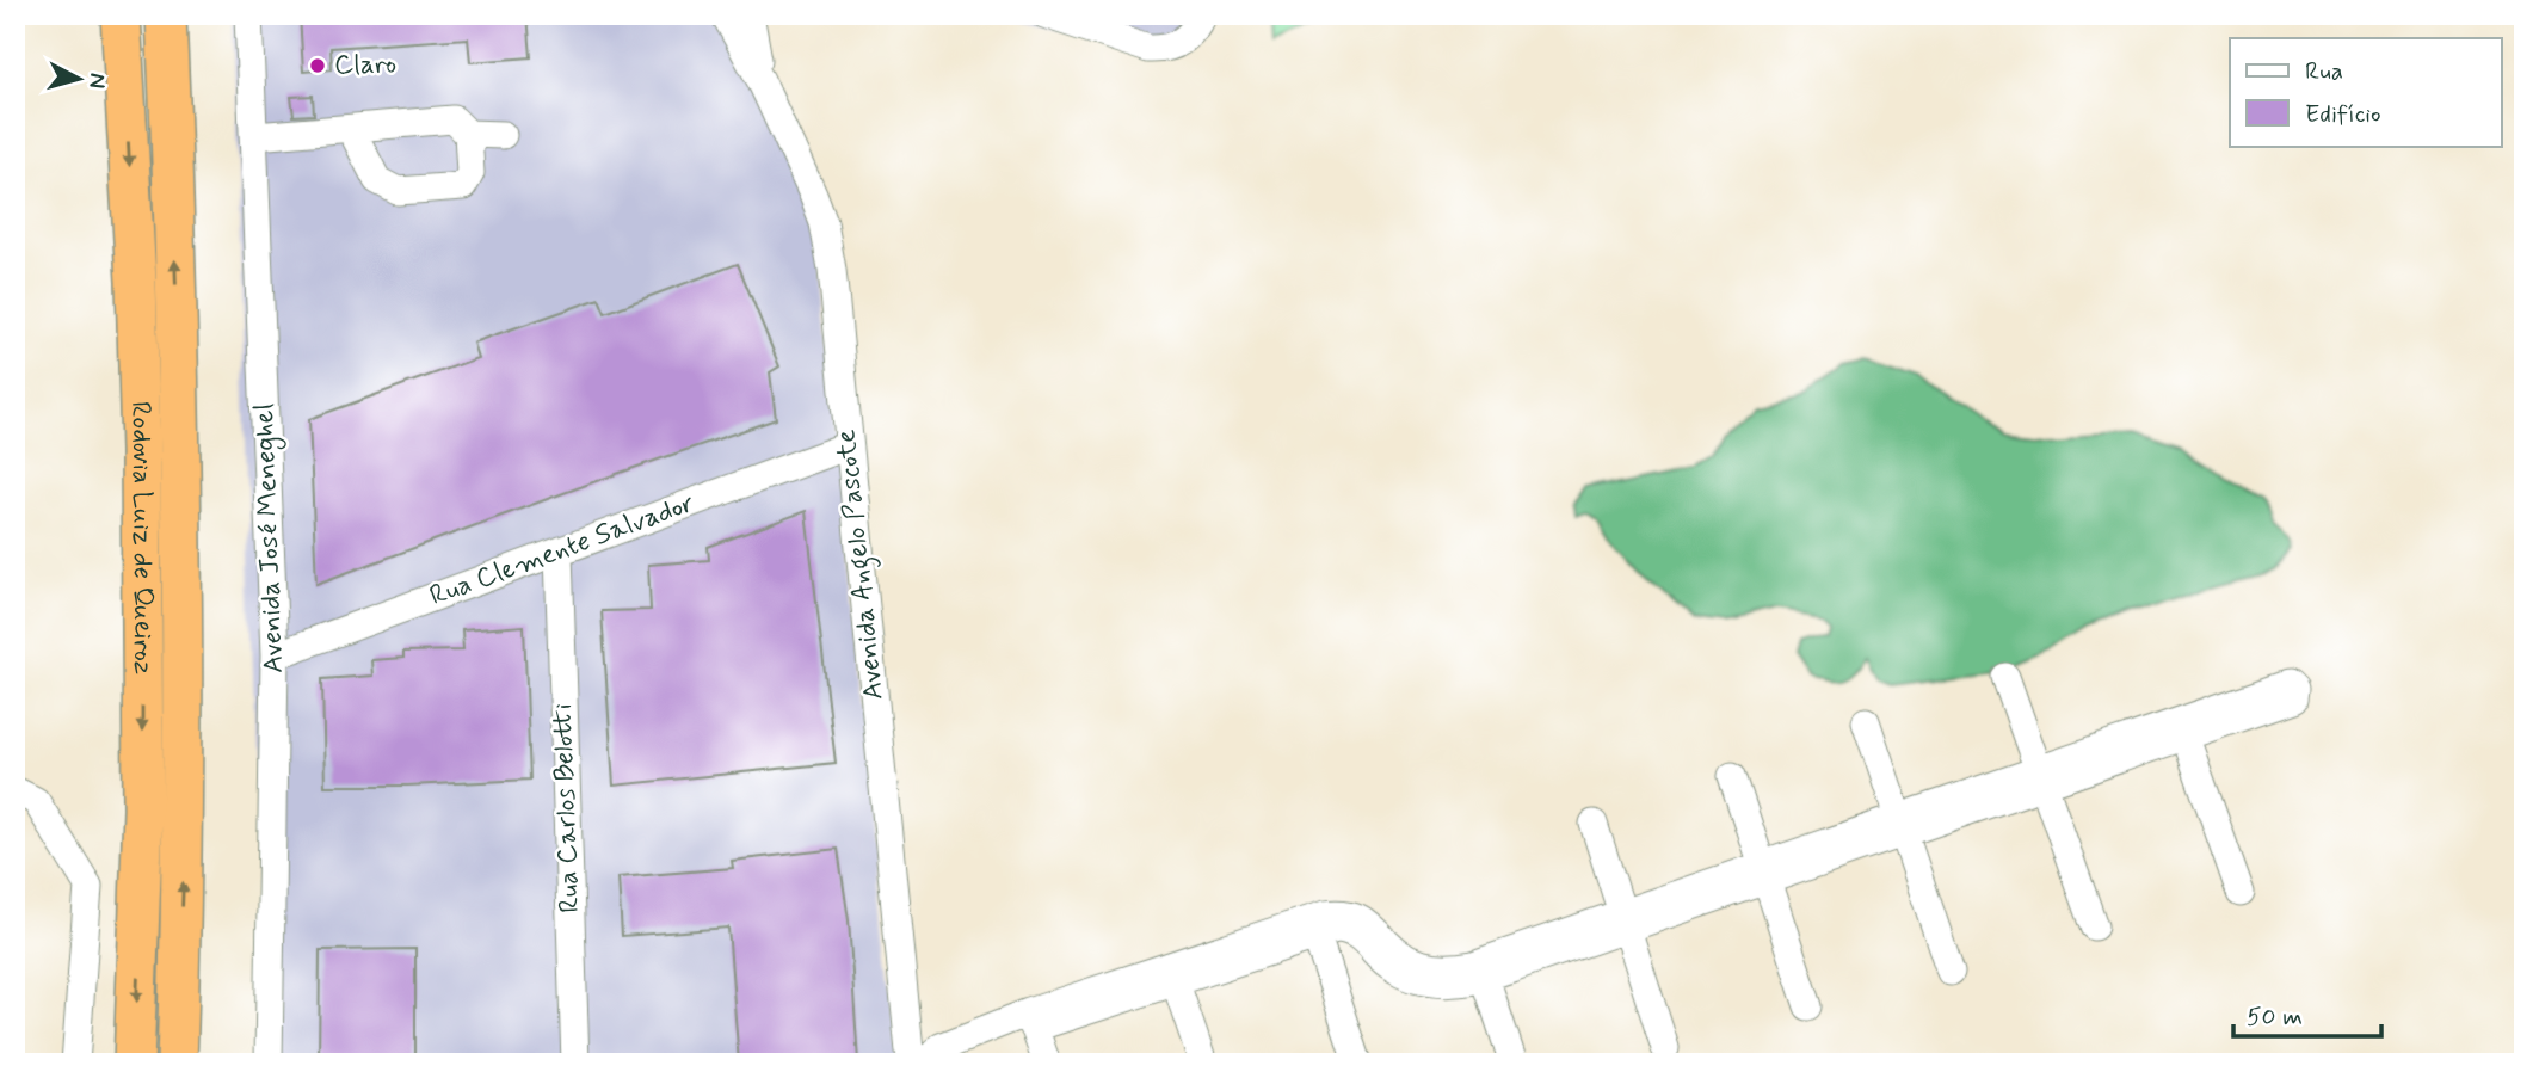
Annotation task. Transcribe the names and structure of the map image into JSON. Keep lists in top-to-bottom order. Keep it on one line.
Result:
{"streets":{"highway":["Rodovia Luiz de Queiroz"],"street":["Avenida José Meneghel","Rua Clemente Salvador","Avenida Angelo Pascote","Rua Carlos Belotti"]},"crossings":[["Avenida José Meneghel","Rua Clemente Salvador"],["Rua Clemente Salvador","Avenida Angelo Pascote"],["Rua Clemente Salvador","Rua Carlos Belotti"]],"places":["Claro"],"legend":["Rua","Edifício"],"scale_bar":"50 m","north":"right"}
